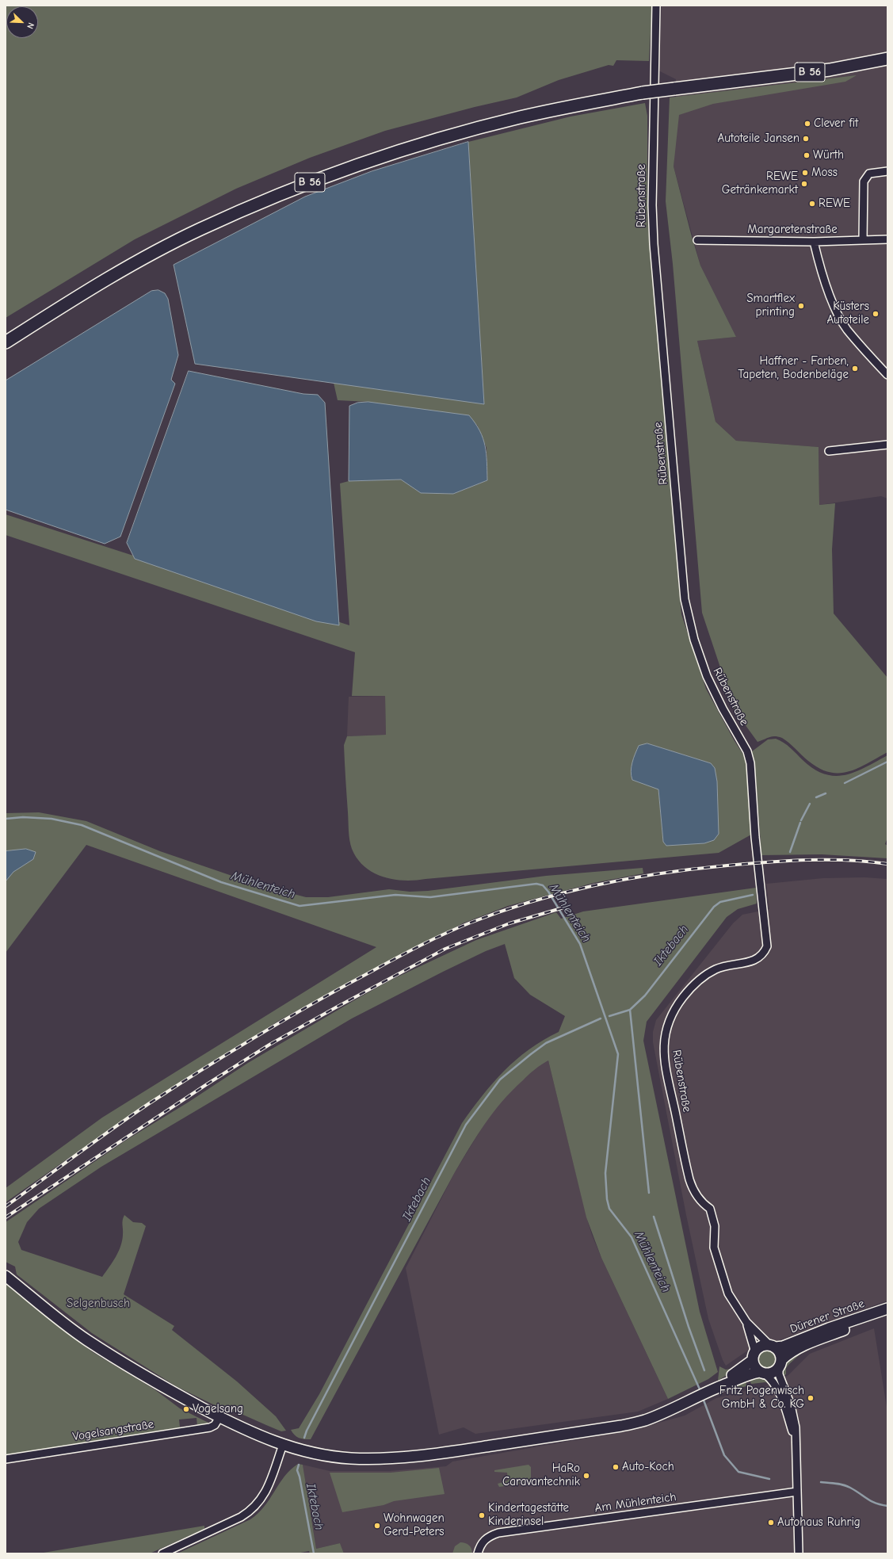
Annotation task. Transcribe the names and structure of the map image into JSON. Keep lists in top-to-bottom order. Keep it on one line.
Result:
{"streets":{"main road":["B 56","Dürener Straße"],"street":["Rübenstraße","Margaretenstraße","Vogelsangstraße","Am Mühlenteich"]},"crossings":[["Rübenstraße","Dürener Straße"]],"water":["Mühlenteich","Iktebach"],"parks":["Selgenbusch"],"places":["Clever fit","Autoteile Jansen","Würth","Moss","REWE Getränkemarkt","REWE","Smartflex printing","Küsters Autoteile","Haffner - Farben, Tapeten, Bodenbeläge","Fritz Pogenwisch GmbH & Co. KG","Vogelsang","Auto-Koch","HaRo Caravantechnik","Kindertagestätte Kinderinsel","Autohaus Ruhrig","Wohnwagen Gerd-Peters"],"north":"bottom right"}
